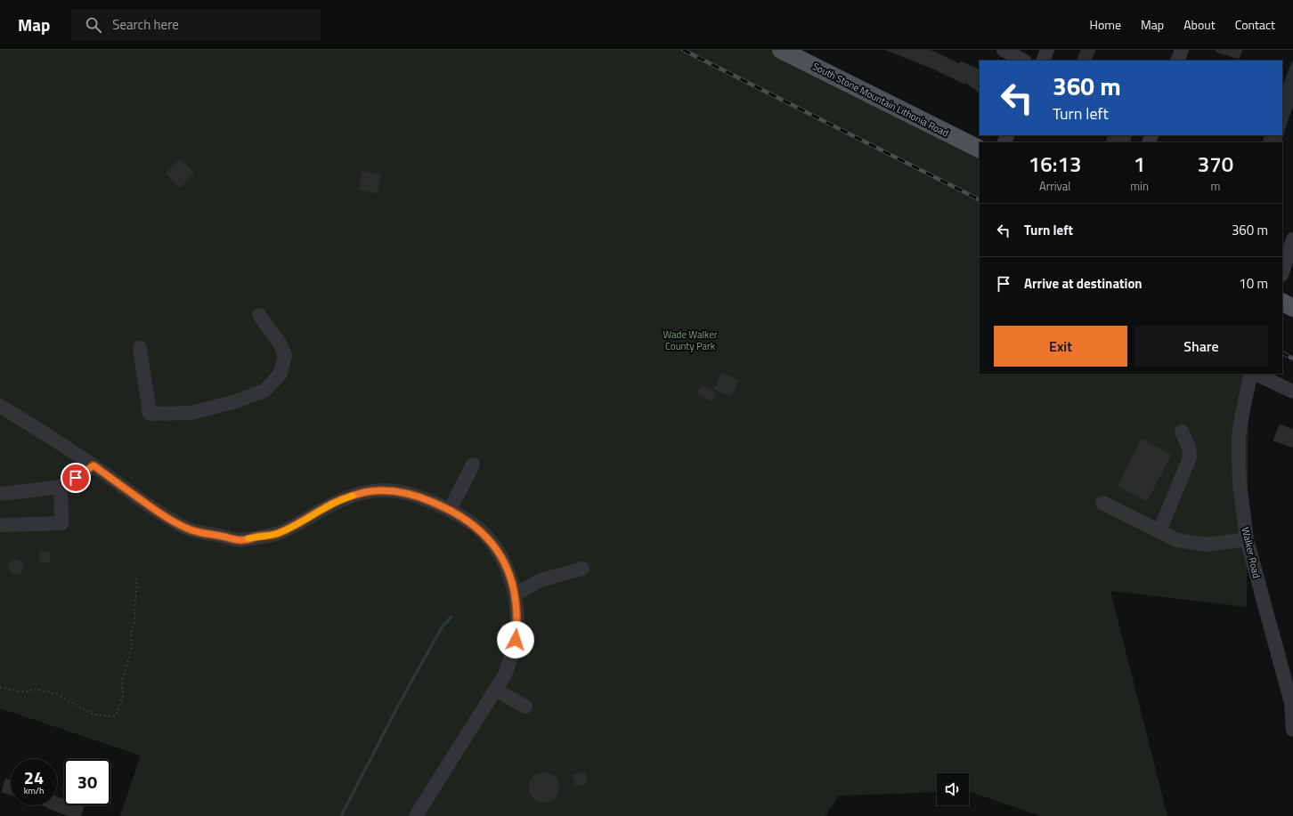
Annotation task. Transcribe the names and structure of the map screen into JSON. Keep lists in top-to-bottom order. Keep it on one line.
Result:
{"streets":{"main road":["South Stone Mountain Lithonia Road"],"street":["Walker Road"]},"parks":["Wade Walker County Park"],"page":{"header":"Map","search":"Search here","nav":["Home","Map","About","Contact"],"turn":["360 m","Turn left"],"eta":["16:13","Arrival","1","min","370","m"],"list":[{"name":"Turn left","value":"360 m"},{"name":"Arrive at destination","value":"10 m"}],"buttons":["Exit","Share"],"speed":"24 km/h","limit":"30"}}
